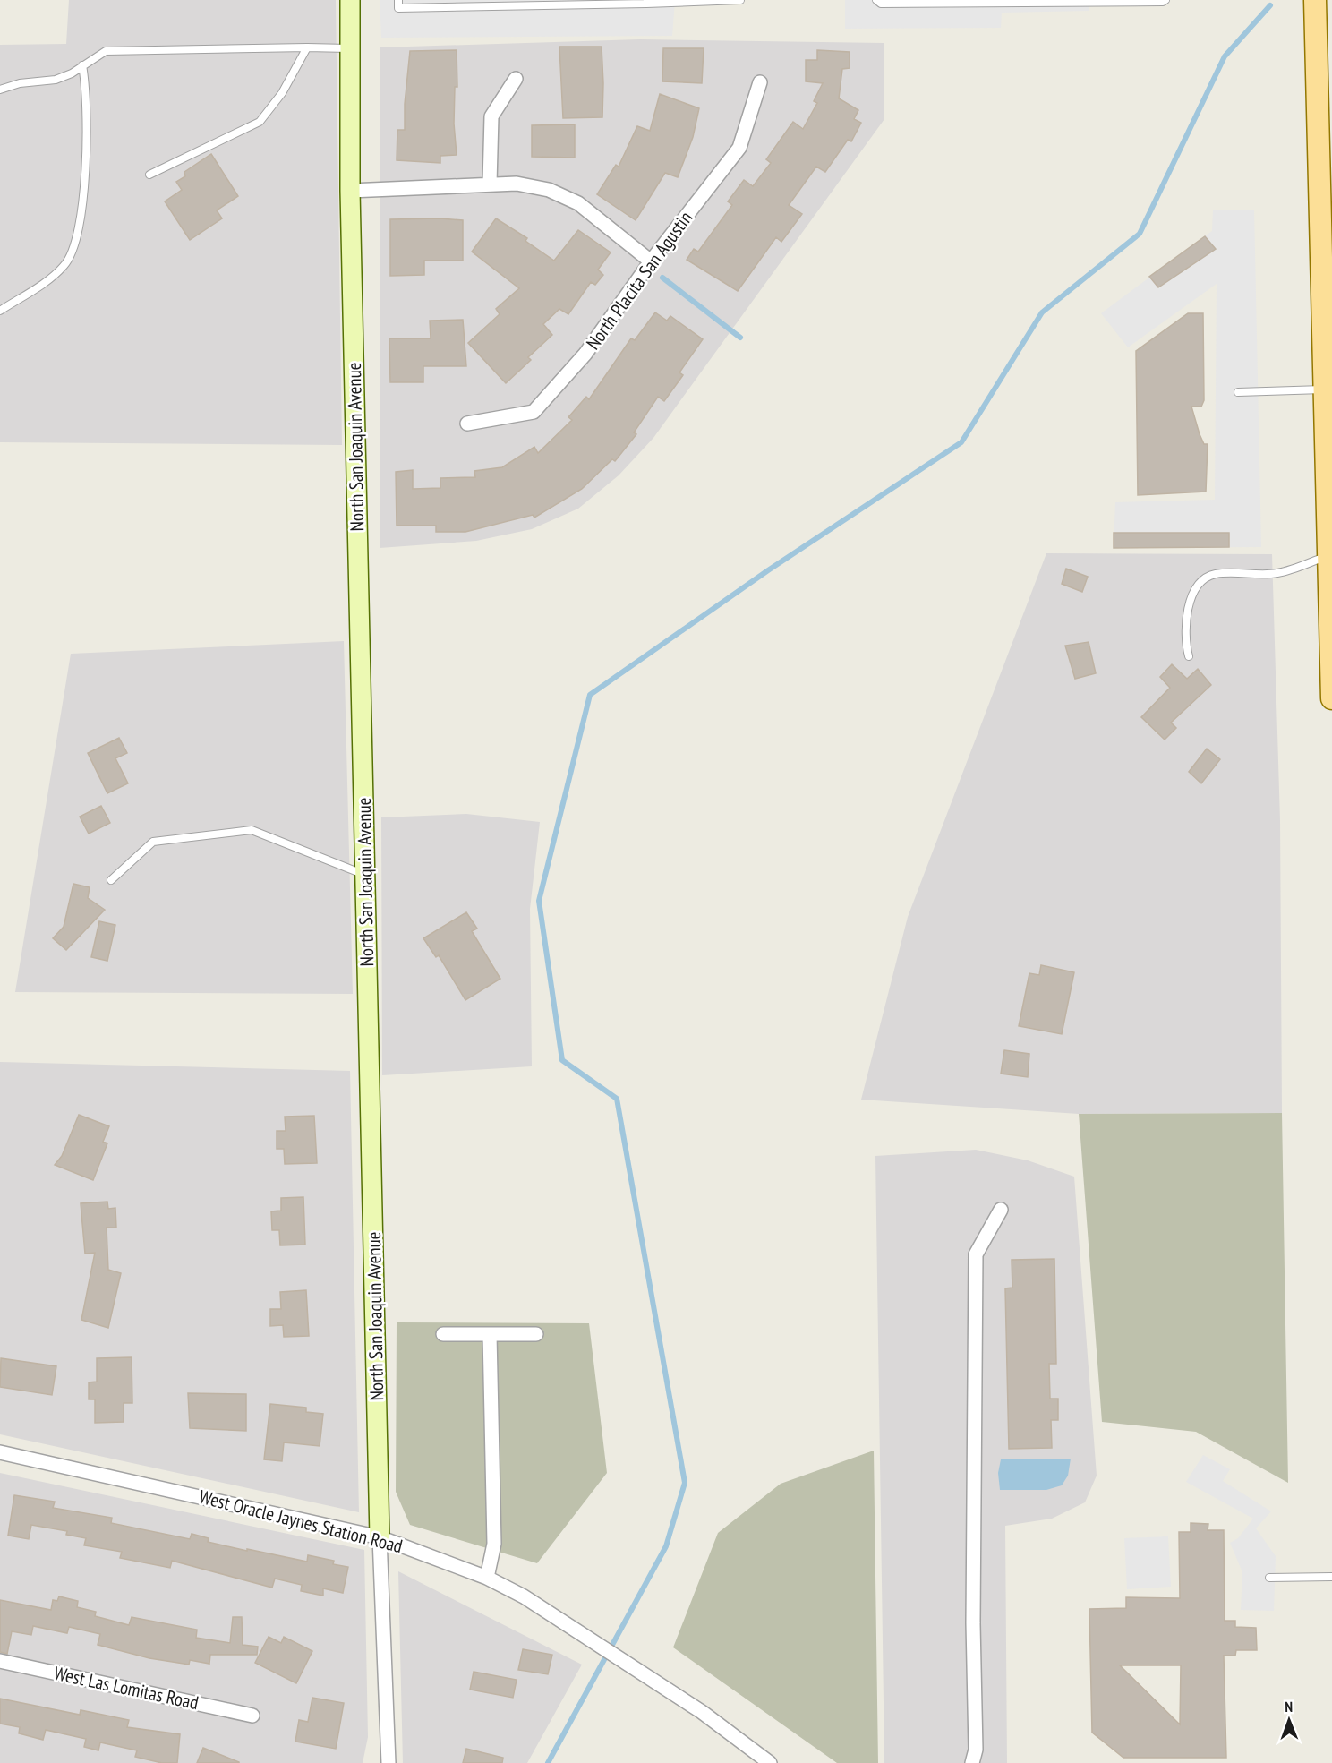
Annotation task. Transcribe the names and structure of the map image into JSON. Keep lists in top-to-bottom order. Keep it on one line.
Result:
{"streets":{"street":["North Placita San Agustin","North San Joaquin Avenue","West Oracle Jaynes Station Road","West Las Lomitas Road"]},"crossings":[["North San Joaquin Avenue","West Oracle Jaynes Station Road"]],"north":"top"}
